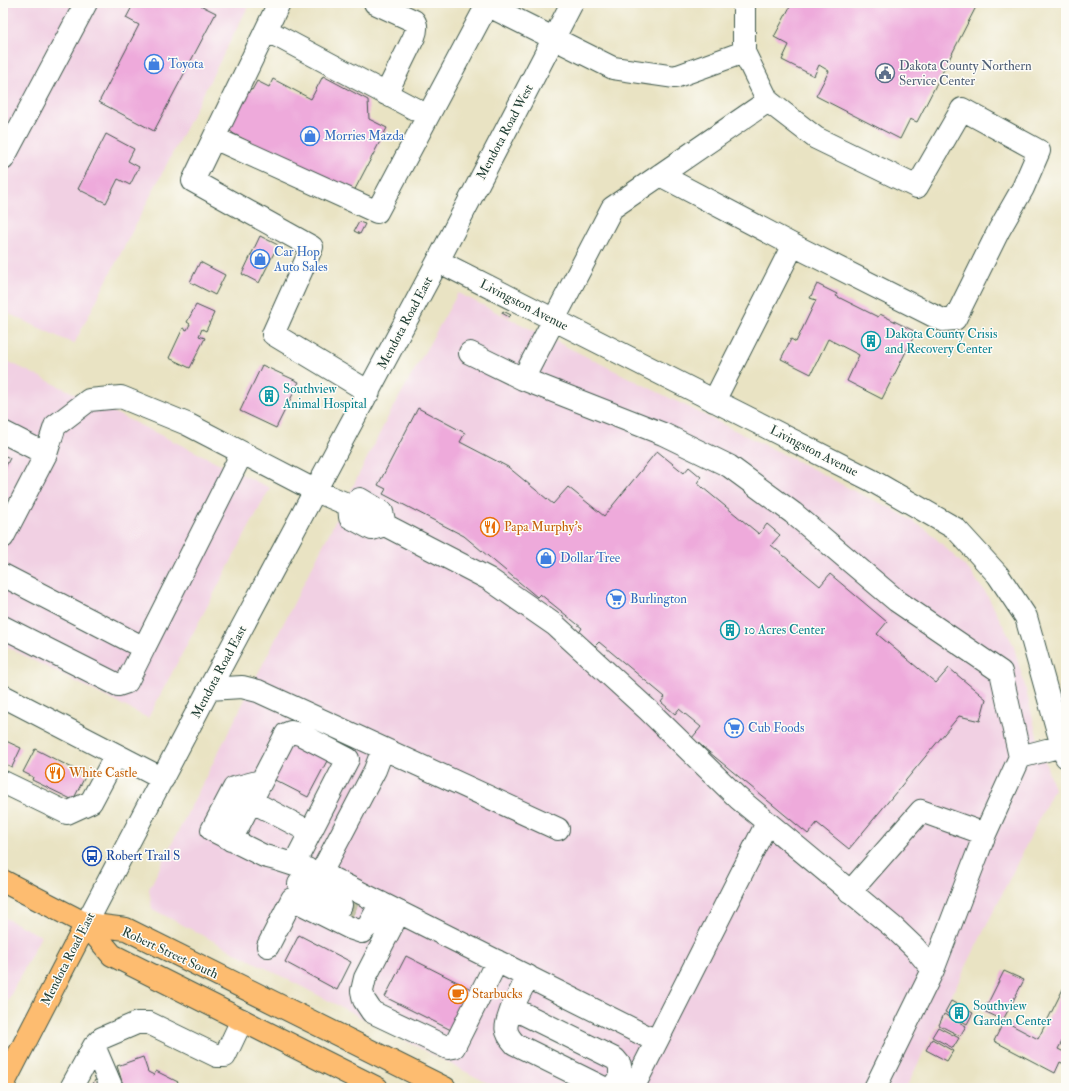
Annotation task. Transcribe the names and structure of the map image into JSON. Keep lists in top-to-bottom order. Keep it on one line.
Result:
{"streets":{"main road":["Mendota Road East","Robert Street South"],"street":["Mendota Road West","Livingston Avenue"]},"crossings":[["Mendota Road West","Livingston Avenue"],["Mendota Road West","Mendota Road East"],["Livingston Avenue","Mendota Road East"],["Mendota Road East","Robert Street South"]],"places":{"shop":["Toyota","Morries Mazda","Car Hop Auto Sales","Dollar Tree"],"public building":["Dakota County Northern Service Center"],"building":["Dakota County Crisis and Recovery Center","Southview Animal Hospital","10 Acres Center","Southview Garden Center"],"restaurant":["Papa Murphy's","White Castle"],"supermarket":["Burlington","Cub Foods"],"bus stop":["Robert Trail S"],"cafe":["Starbucks"]}}
